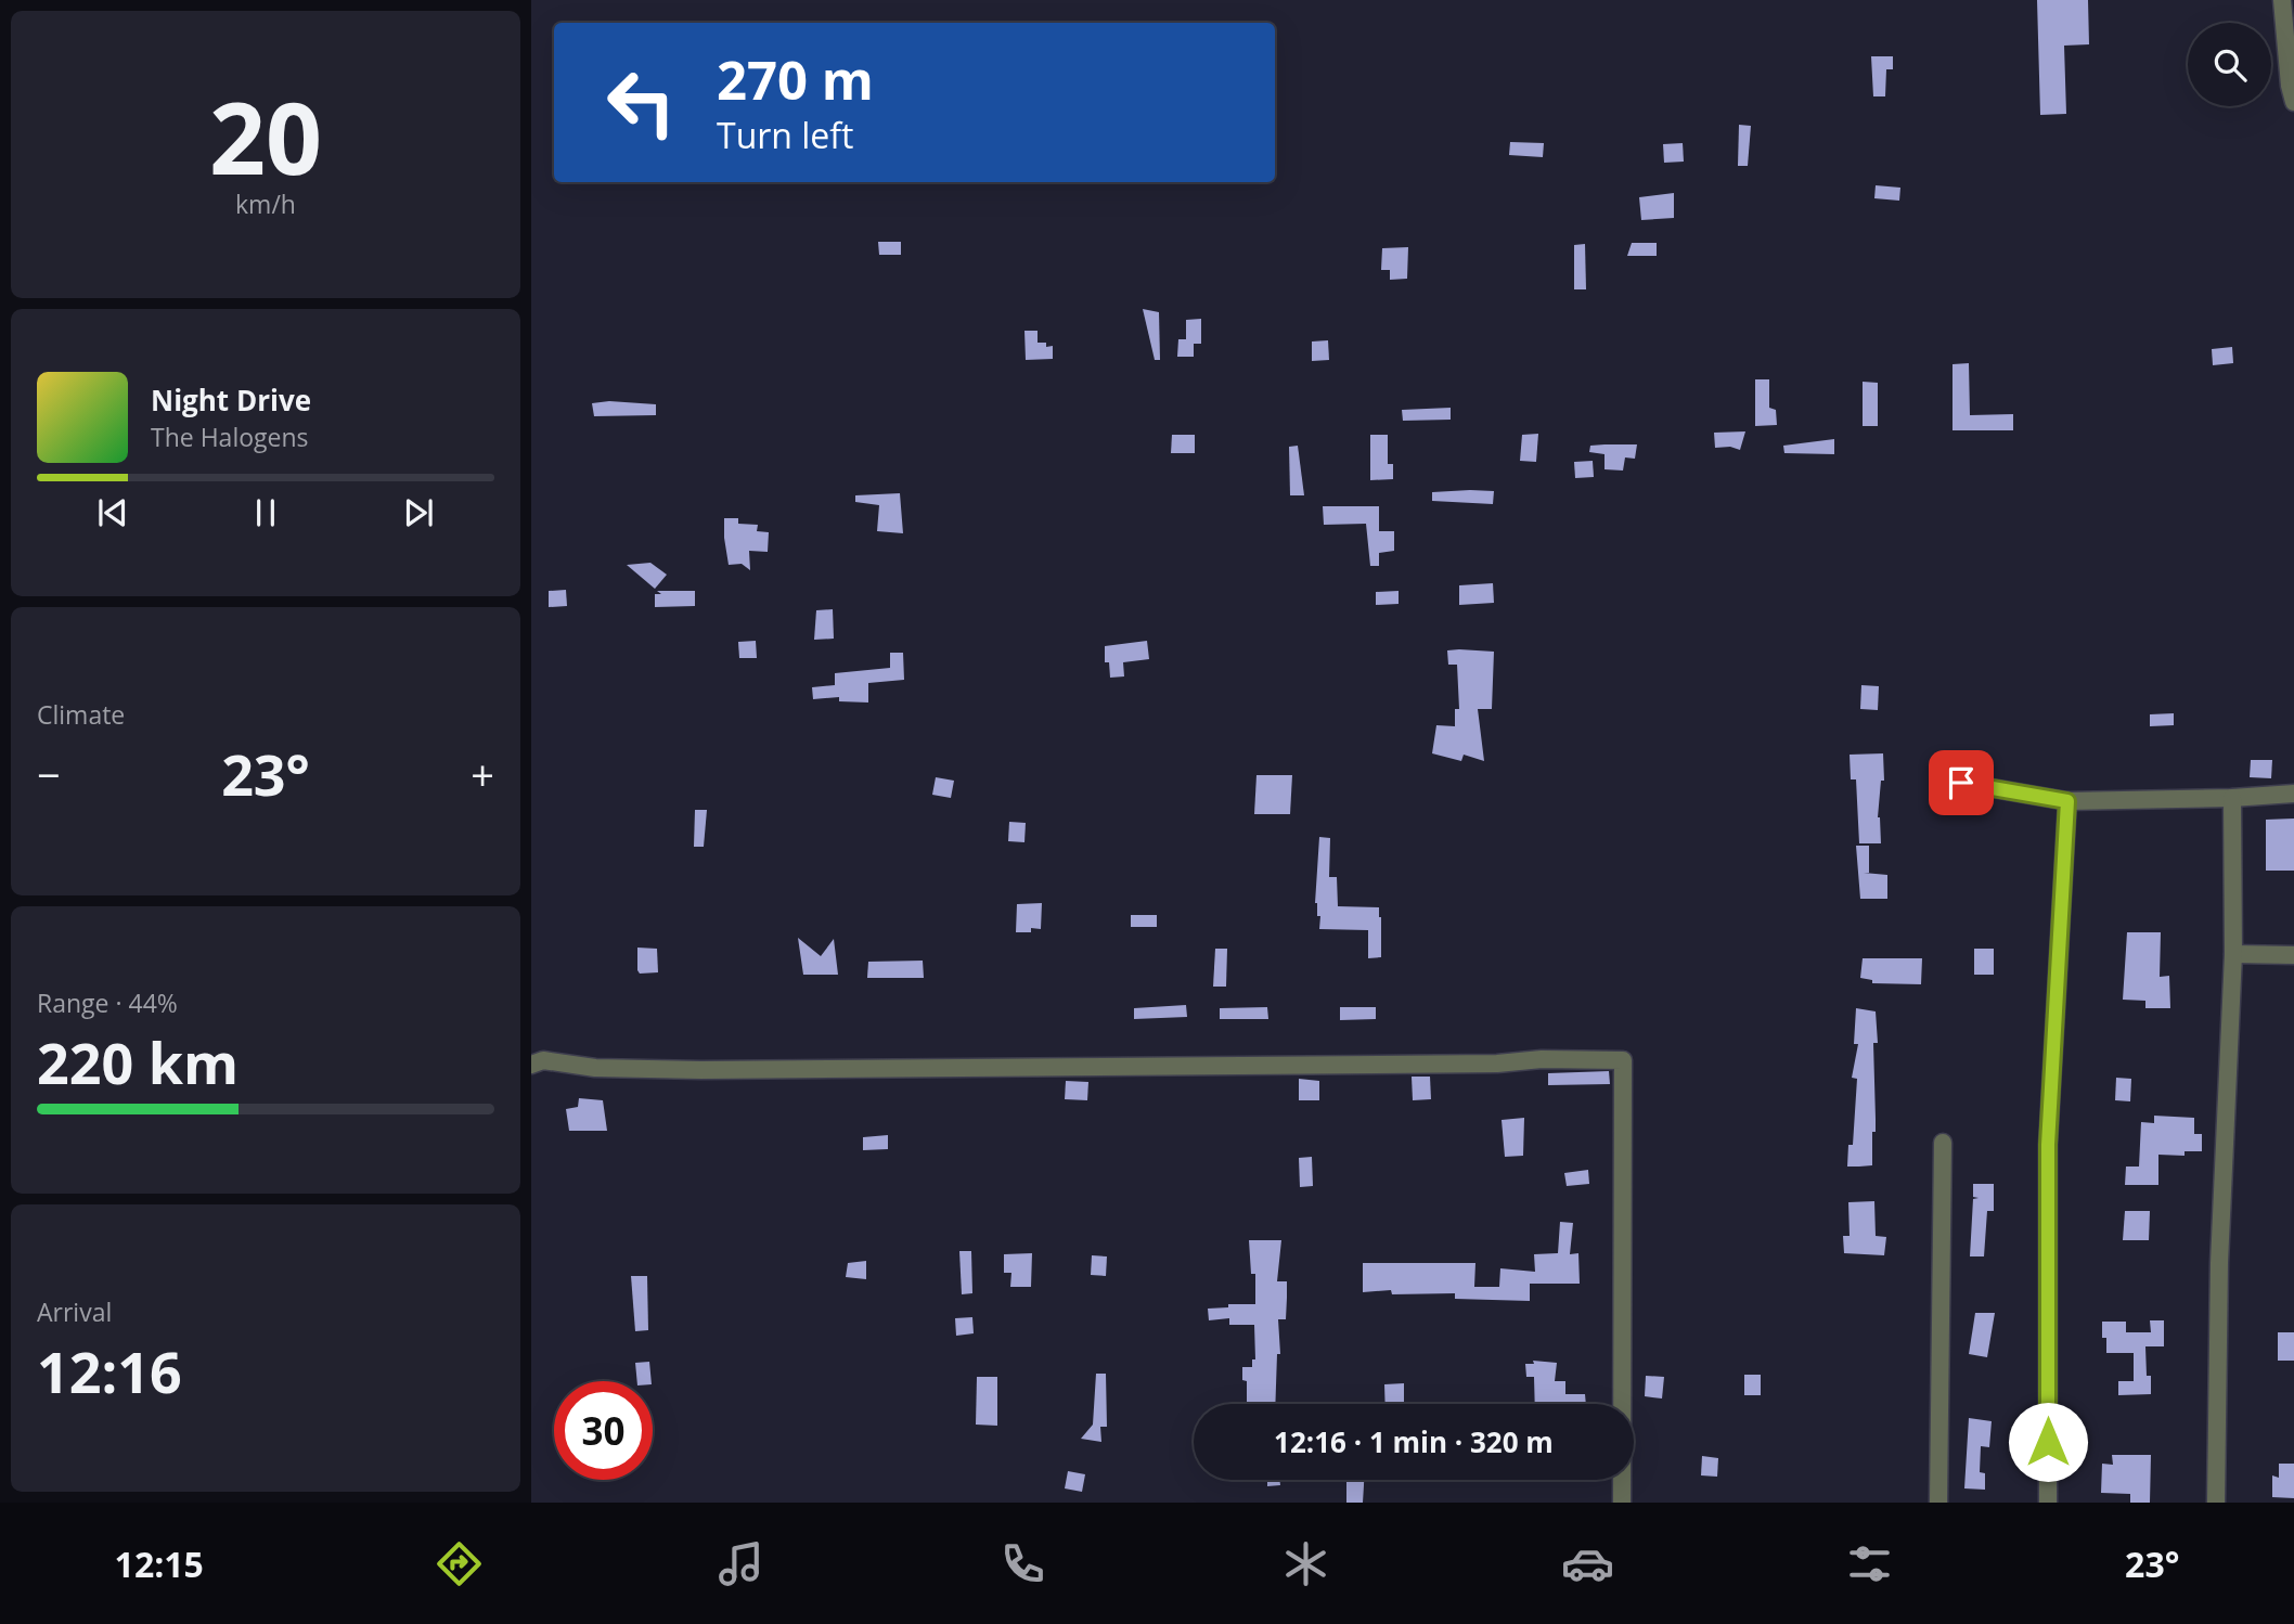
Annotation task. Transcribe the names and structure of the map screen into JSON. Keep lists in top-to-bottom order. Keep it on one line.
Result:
{"page":{"tile":[["20","km/h"],"Climate",["Range · 44%","220 km"],["Arrival","12:16"]],"turn":["270 m","Turn left"],"song":["Night Drive","The Halogens"],"heat":["−","23°","+"],"limit":"30","trip":"12:16 · 1 min · 320 m","tabs":["12:15","23°"]}}
